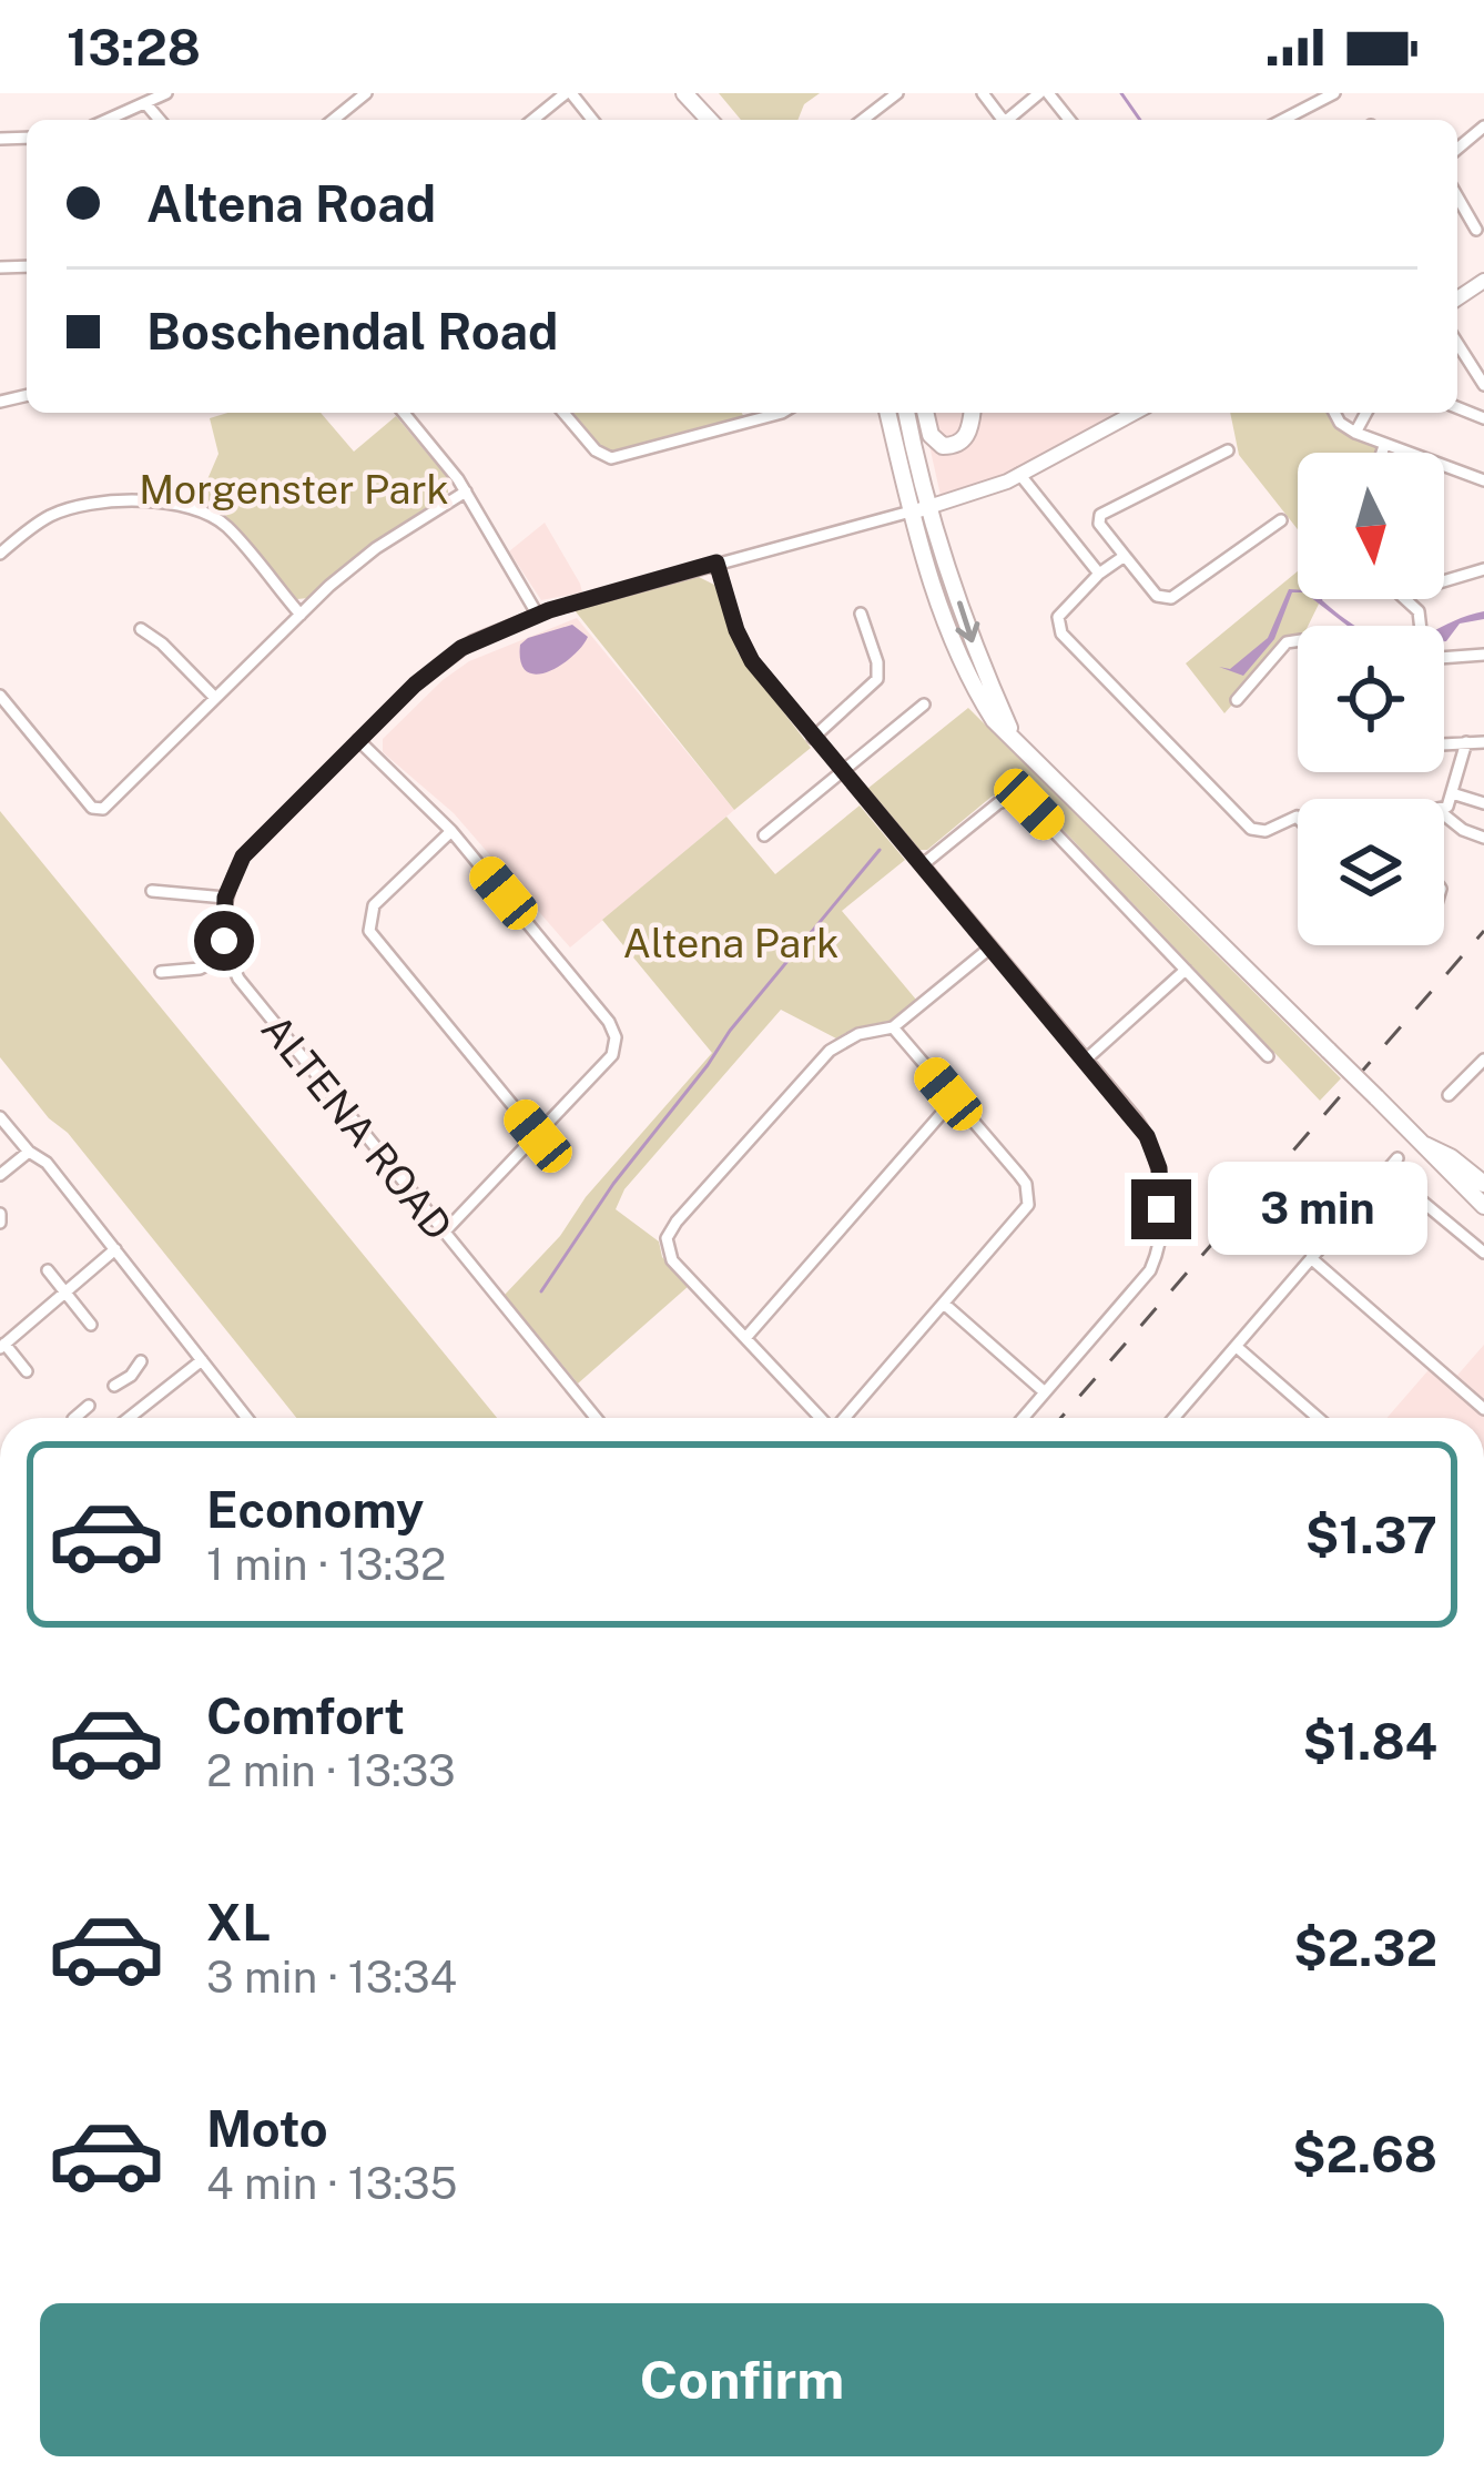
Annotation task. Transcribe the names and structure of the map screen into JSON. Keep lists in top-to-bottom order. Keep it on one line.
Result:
{"streets":{"street":["ALTENA ROAD"]},"parks":["Morgenster Park","Altena Park"],"north":"bottom","page":{"status":"13:28","banner":["Altena Road","Boschendal Road"],"bubble":"3 min","list":[{"name":"Economy","note":"1 min · 13:32","value":"$1.37"},{"name":"Comfort","note":"2 min · 13:33","value":"$1.84"},{"name":"XL","note":"3 min · 13:34","value":"$2.32"},{"name":"Moto","note":"4 min · 13:35","value":"$2.68"}],"buttons":"Confirm"}}
